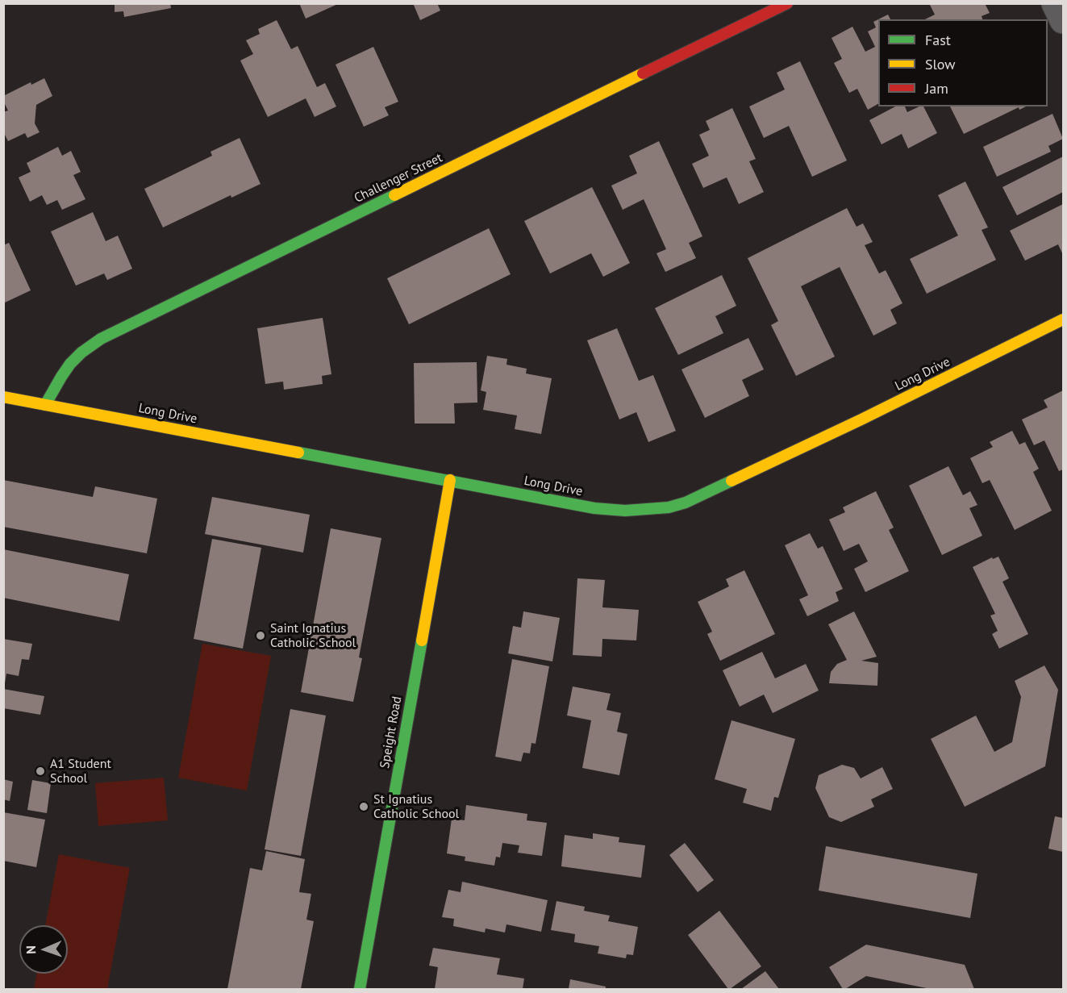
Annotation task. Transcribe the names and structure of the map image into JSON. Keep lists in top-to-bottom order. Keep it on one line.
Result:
{"streets":{"street":["Challenger Street","Long Drive","Speight Road"]},"crossings":[["Challenger Street","Long Drive"],["Long Drive","Speight Road"]],"places":["Saint Ignatius Catholic School","A1 Student School","St Ignatius Catholic School"],"legend":["Fast","Slow","Jam"],"north":"left"}
